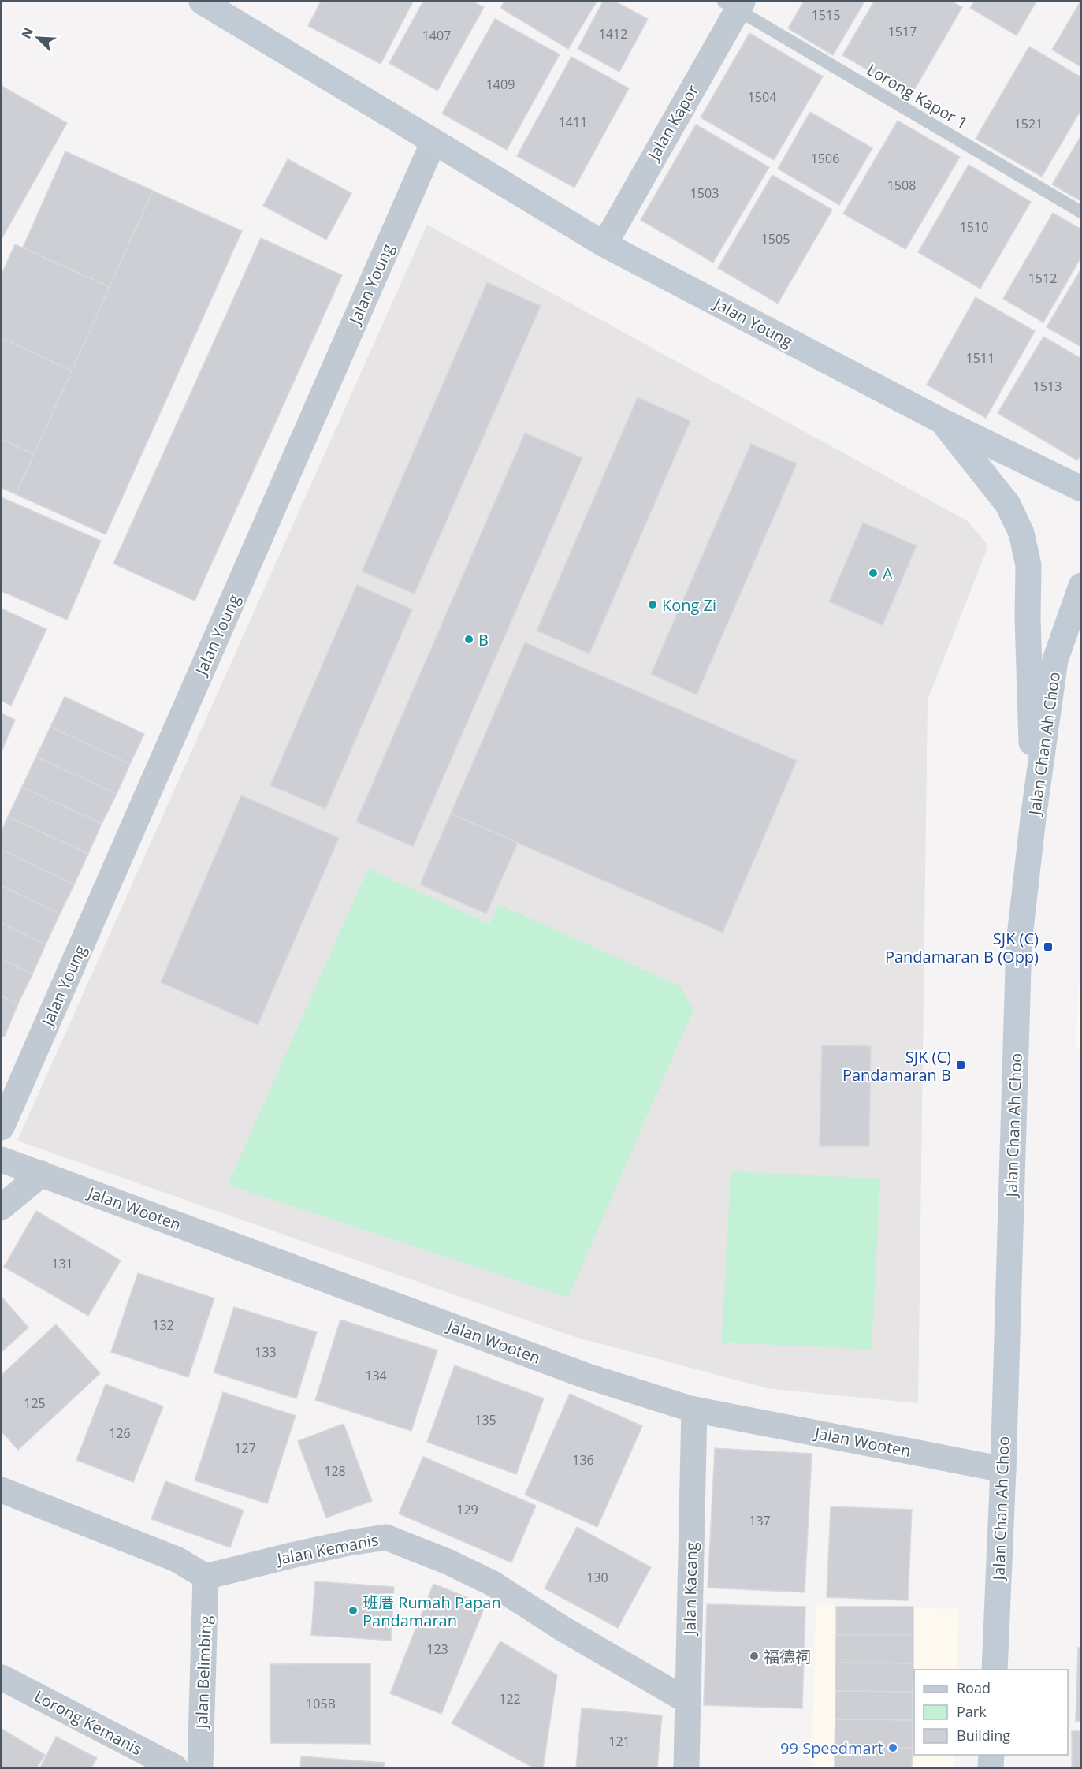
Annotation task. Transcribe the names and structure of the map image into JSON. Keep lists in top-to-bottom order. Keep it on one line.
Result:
{"streets":{"main road":["Jalan Young","Jalan Chan Ah Choo"],"street":["Jalan Kapor","Jalan Wooten","Jalan Kemanis","Jalan Kacang","Jalan Belimbing","Lorong Kemanis"],"lane":["Lorong Kapor 1"]},"crossings":[["Lorong Kapor 1","Jalan Kapor"],["Jalan Kapor","Jalan Young"],["Jalan Chan Ah Choo","Jalan Wooten"],["Jalan Wooten","Jalan Kacang"],["Jalan Kemanis","Jalan Kacang"],["Jalan Kemanis","Jalan Belimbing"]],"places":{"other":["A","Kong Zi","B","班厝 Rumah Papan Pandamaran","福德祠","99 Speedmart"],"transit":["SJK (C) Pandamaran B (Opp)","SJK (C) Pandamaran B"]},"house_numbers":["1515","1517","1412","1407","1409","1504","1411","1521","1506","1508","1503","1510","1505","1512","1511","1513","131","132","133","134","125","135","126","127","136","128","129","137","130","123","122","105B","121"],"legend":["Road","Park","Building"],"north":"top left"}
